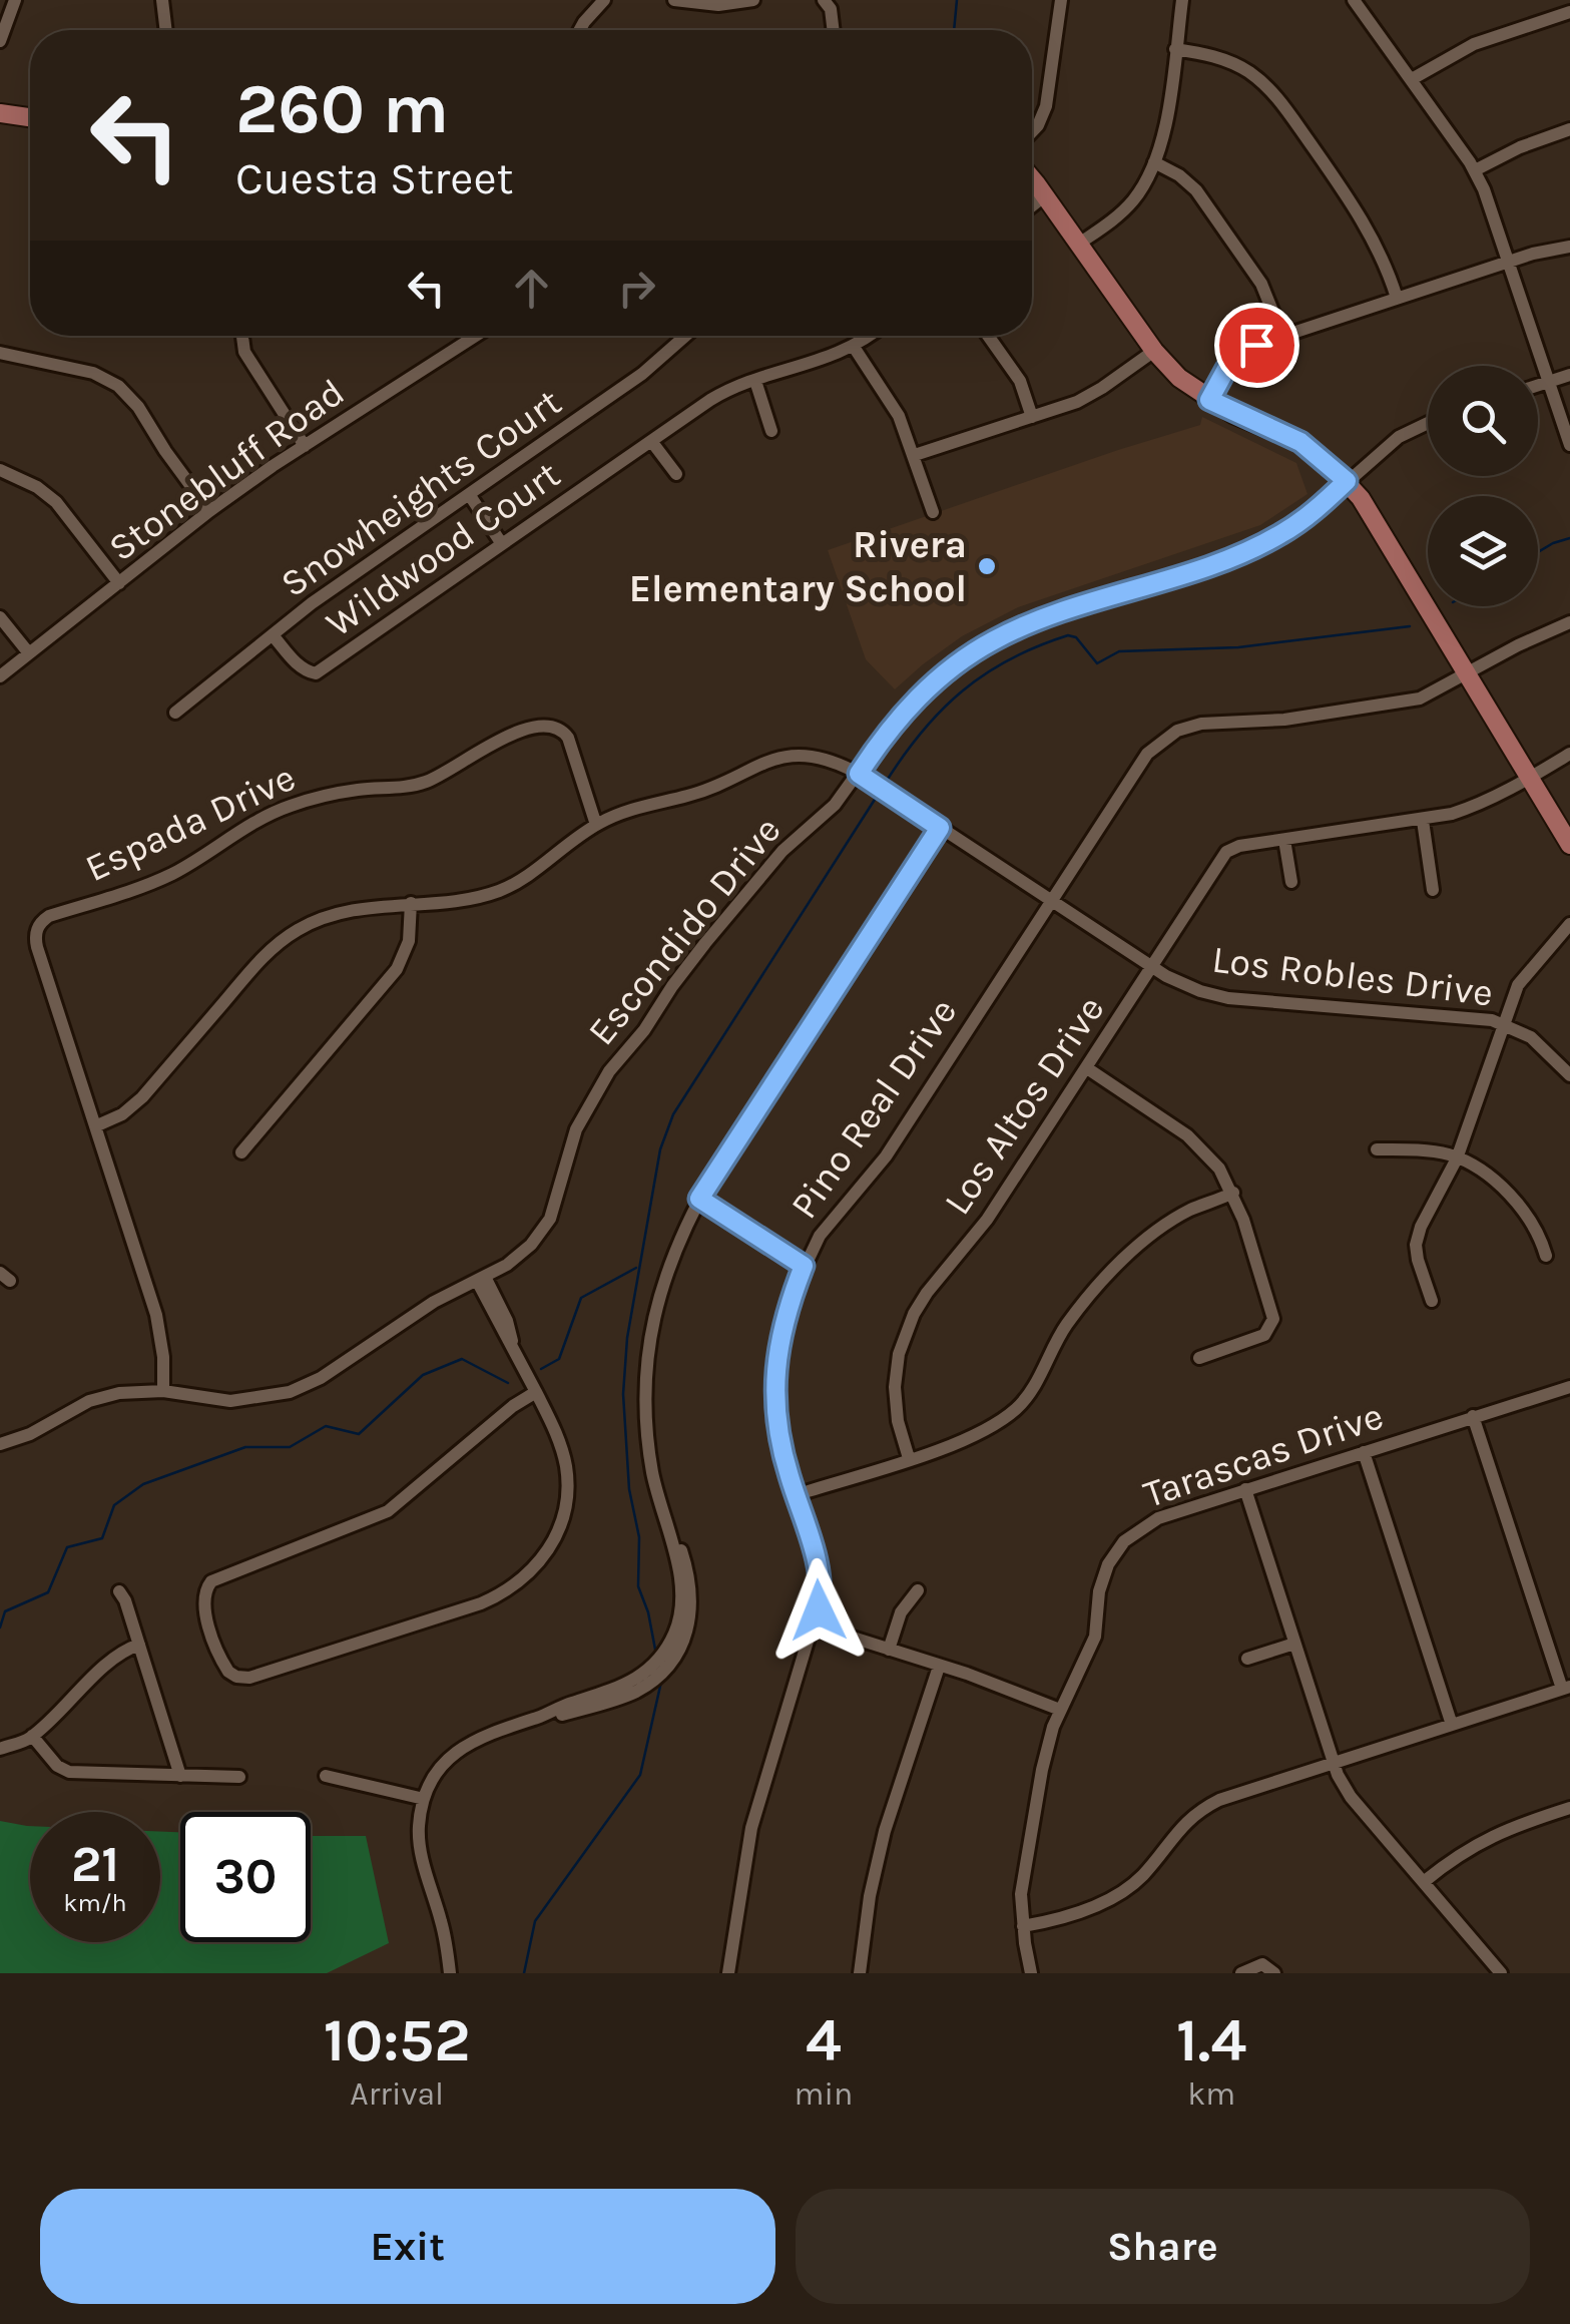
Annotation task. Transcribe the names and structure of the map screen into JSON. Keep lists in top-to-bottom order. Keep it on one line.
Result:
{"streets":{"street":["Stonebluff Road","Snowheights Court","Wildwood Court","Espada Drive","Escondido Drive","Los Robles Drive","Los Altos Drive","Pino Real Drive","Tarascas Drive"]},"crossings":[["Snowheights Court","Wildwood Court"],["Espada Drive","Escondido Drive"],["Espada Drive","Los Robles Drive"],["Escondido Drive","Los Robles Drive"],["Los Robles Drive","Los Altos Drive"],["Los Robles Drive","Pino Real Drive"]],"places":["Rivera Elementary School"],"page":{"turn":["260 m","Cuesta Street"],"speed":"21 km/h","limit":"30","eta":["10:52","Arrival","4","min","1.4","km"],"buttons":["Exit","Share"]}}
